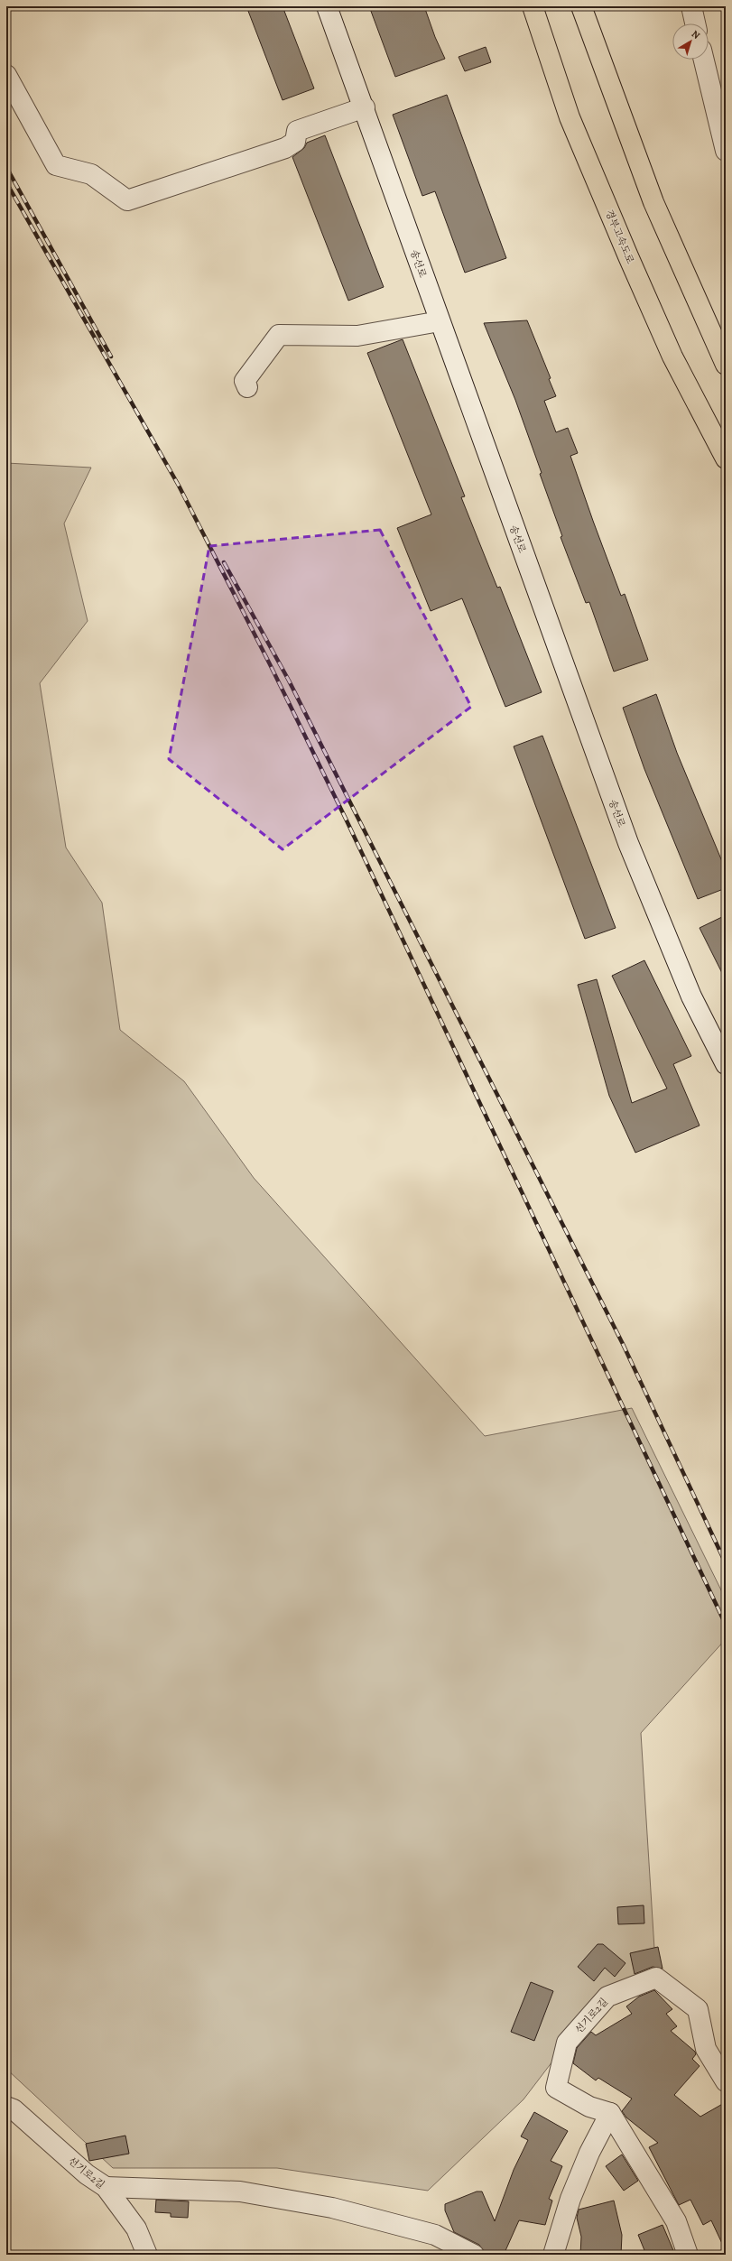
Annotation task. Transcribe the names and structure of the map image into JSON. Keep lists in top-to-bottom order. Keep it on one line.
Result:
{"streets":{"highway":["경부고속도로"],"street":["송선로","선기로2길"]},"north":"top right"}
